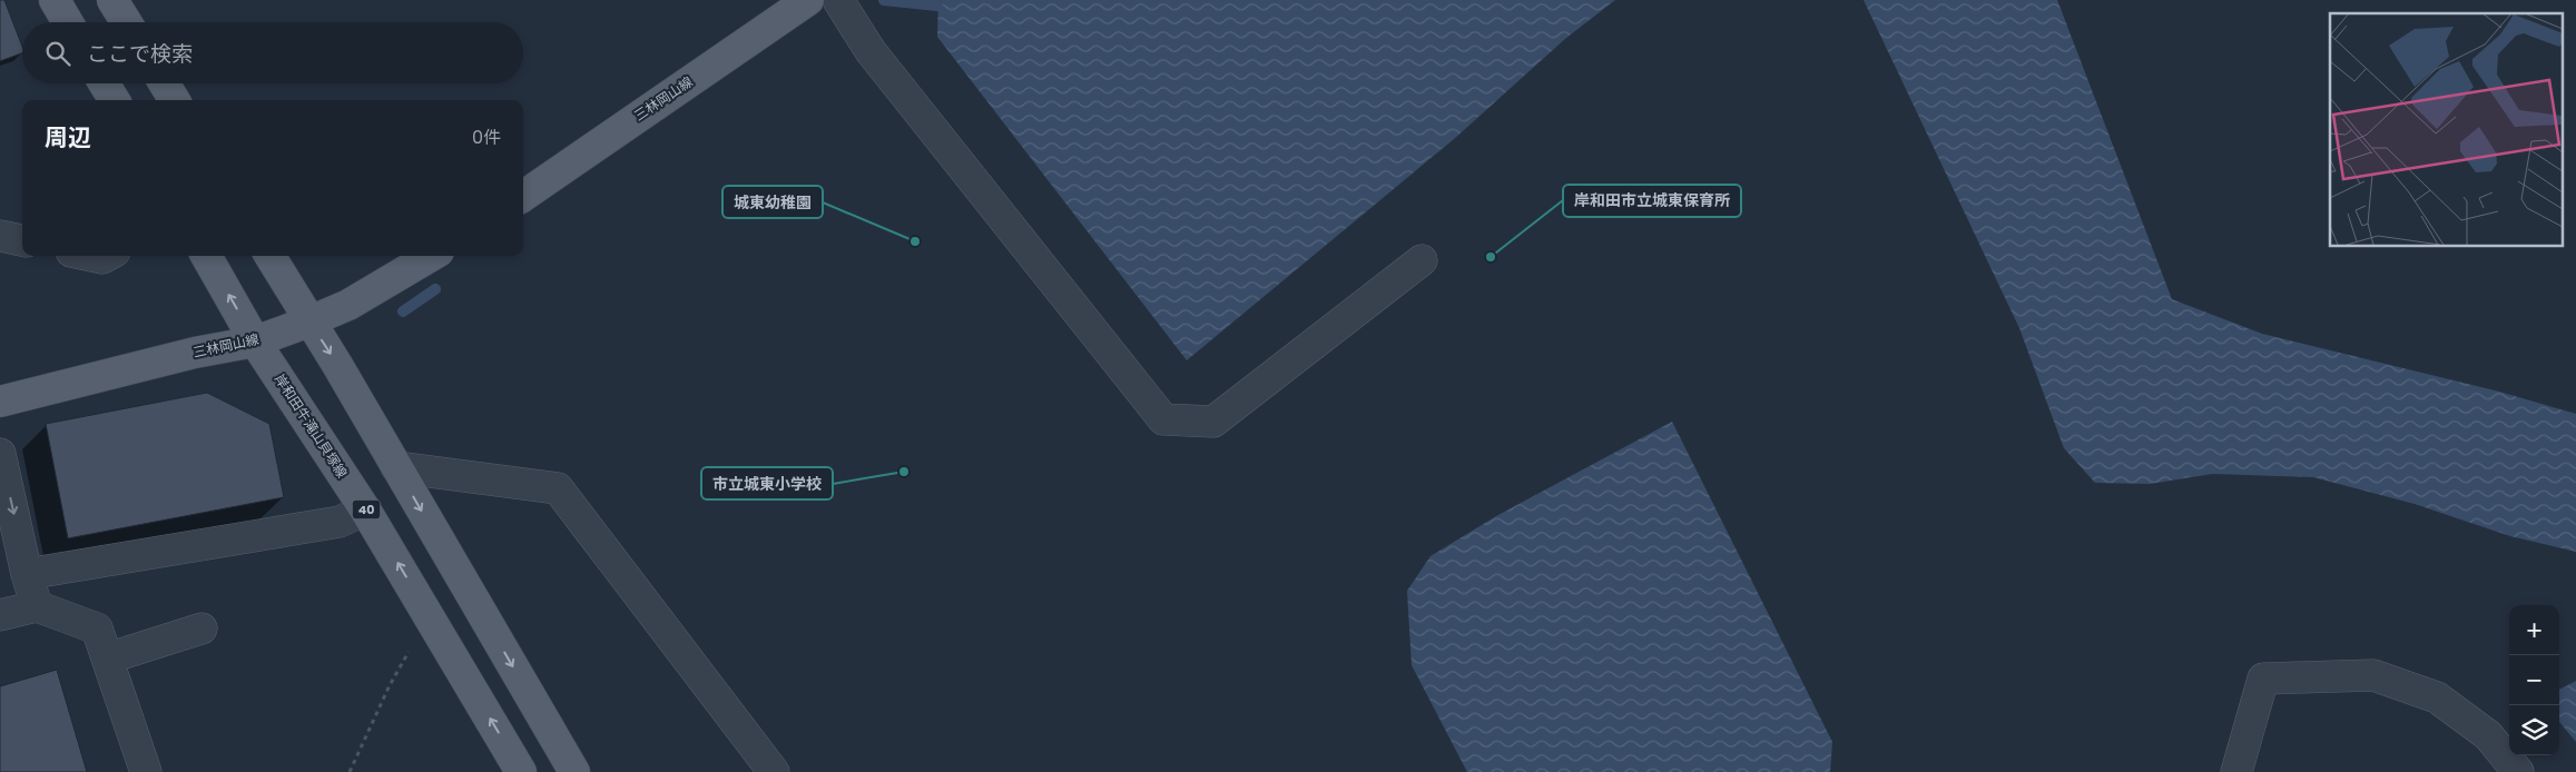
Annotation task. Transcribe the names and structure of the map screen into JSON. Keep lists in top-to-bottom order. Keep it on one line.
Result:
{"streets":{"main road":["三林岡山線","岸和田牛滝山貝塚線","40"]},"crossings":[["三林岡山線","岸和田牛滝山貝塚線"]],"places":["城東幼稚園","岸和田市立城東保育所","市立城東小学校"],"page":{"search":"ここで検索","heading":["周辺","0件"],"map_buttons":["+","−"]}}
